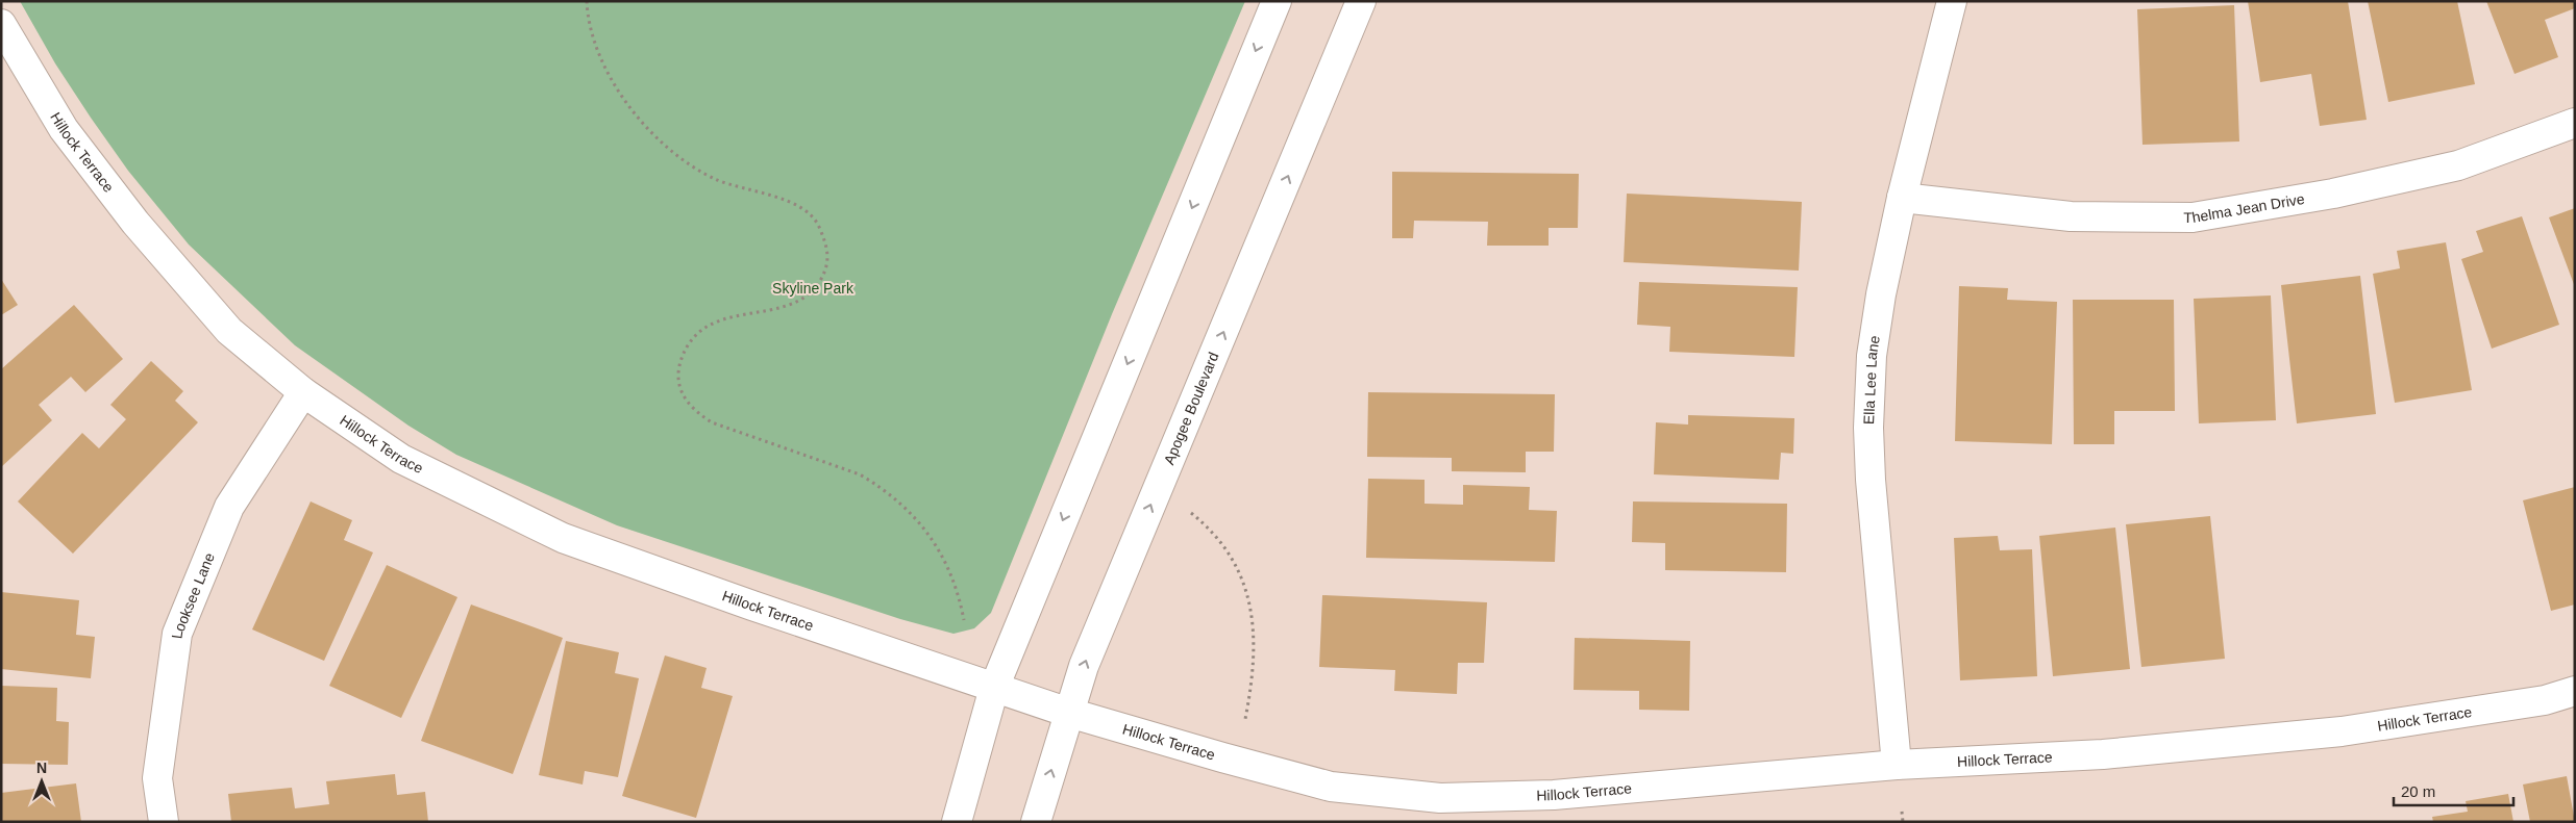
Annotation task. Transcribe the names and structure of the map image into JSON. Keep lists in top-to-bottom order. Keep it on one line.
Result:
{"streets":{"street":["Hillock Terrace","Thelma Jean Drive","Ella Lee Lane","Apogee Boulevard","Looksee Lane"]},"crossings":[["Hillock Terrace","Ella Lee Lane"],["Hillock Terrace","Apogee Boulevard"],["Hillock Terrace","Looksee Lane"],["Thelma Jean Drive","Ella Lee Lane"]],"parks":["Skyline Park"],"scale_bar":"20 m","north":"top"}
